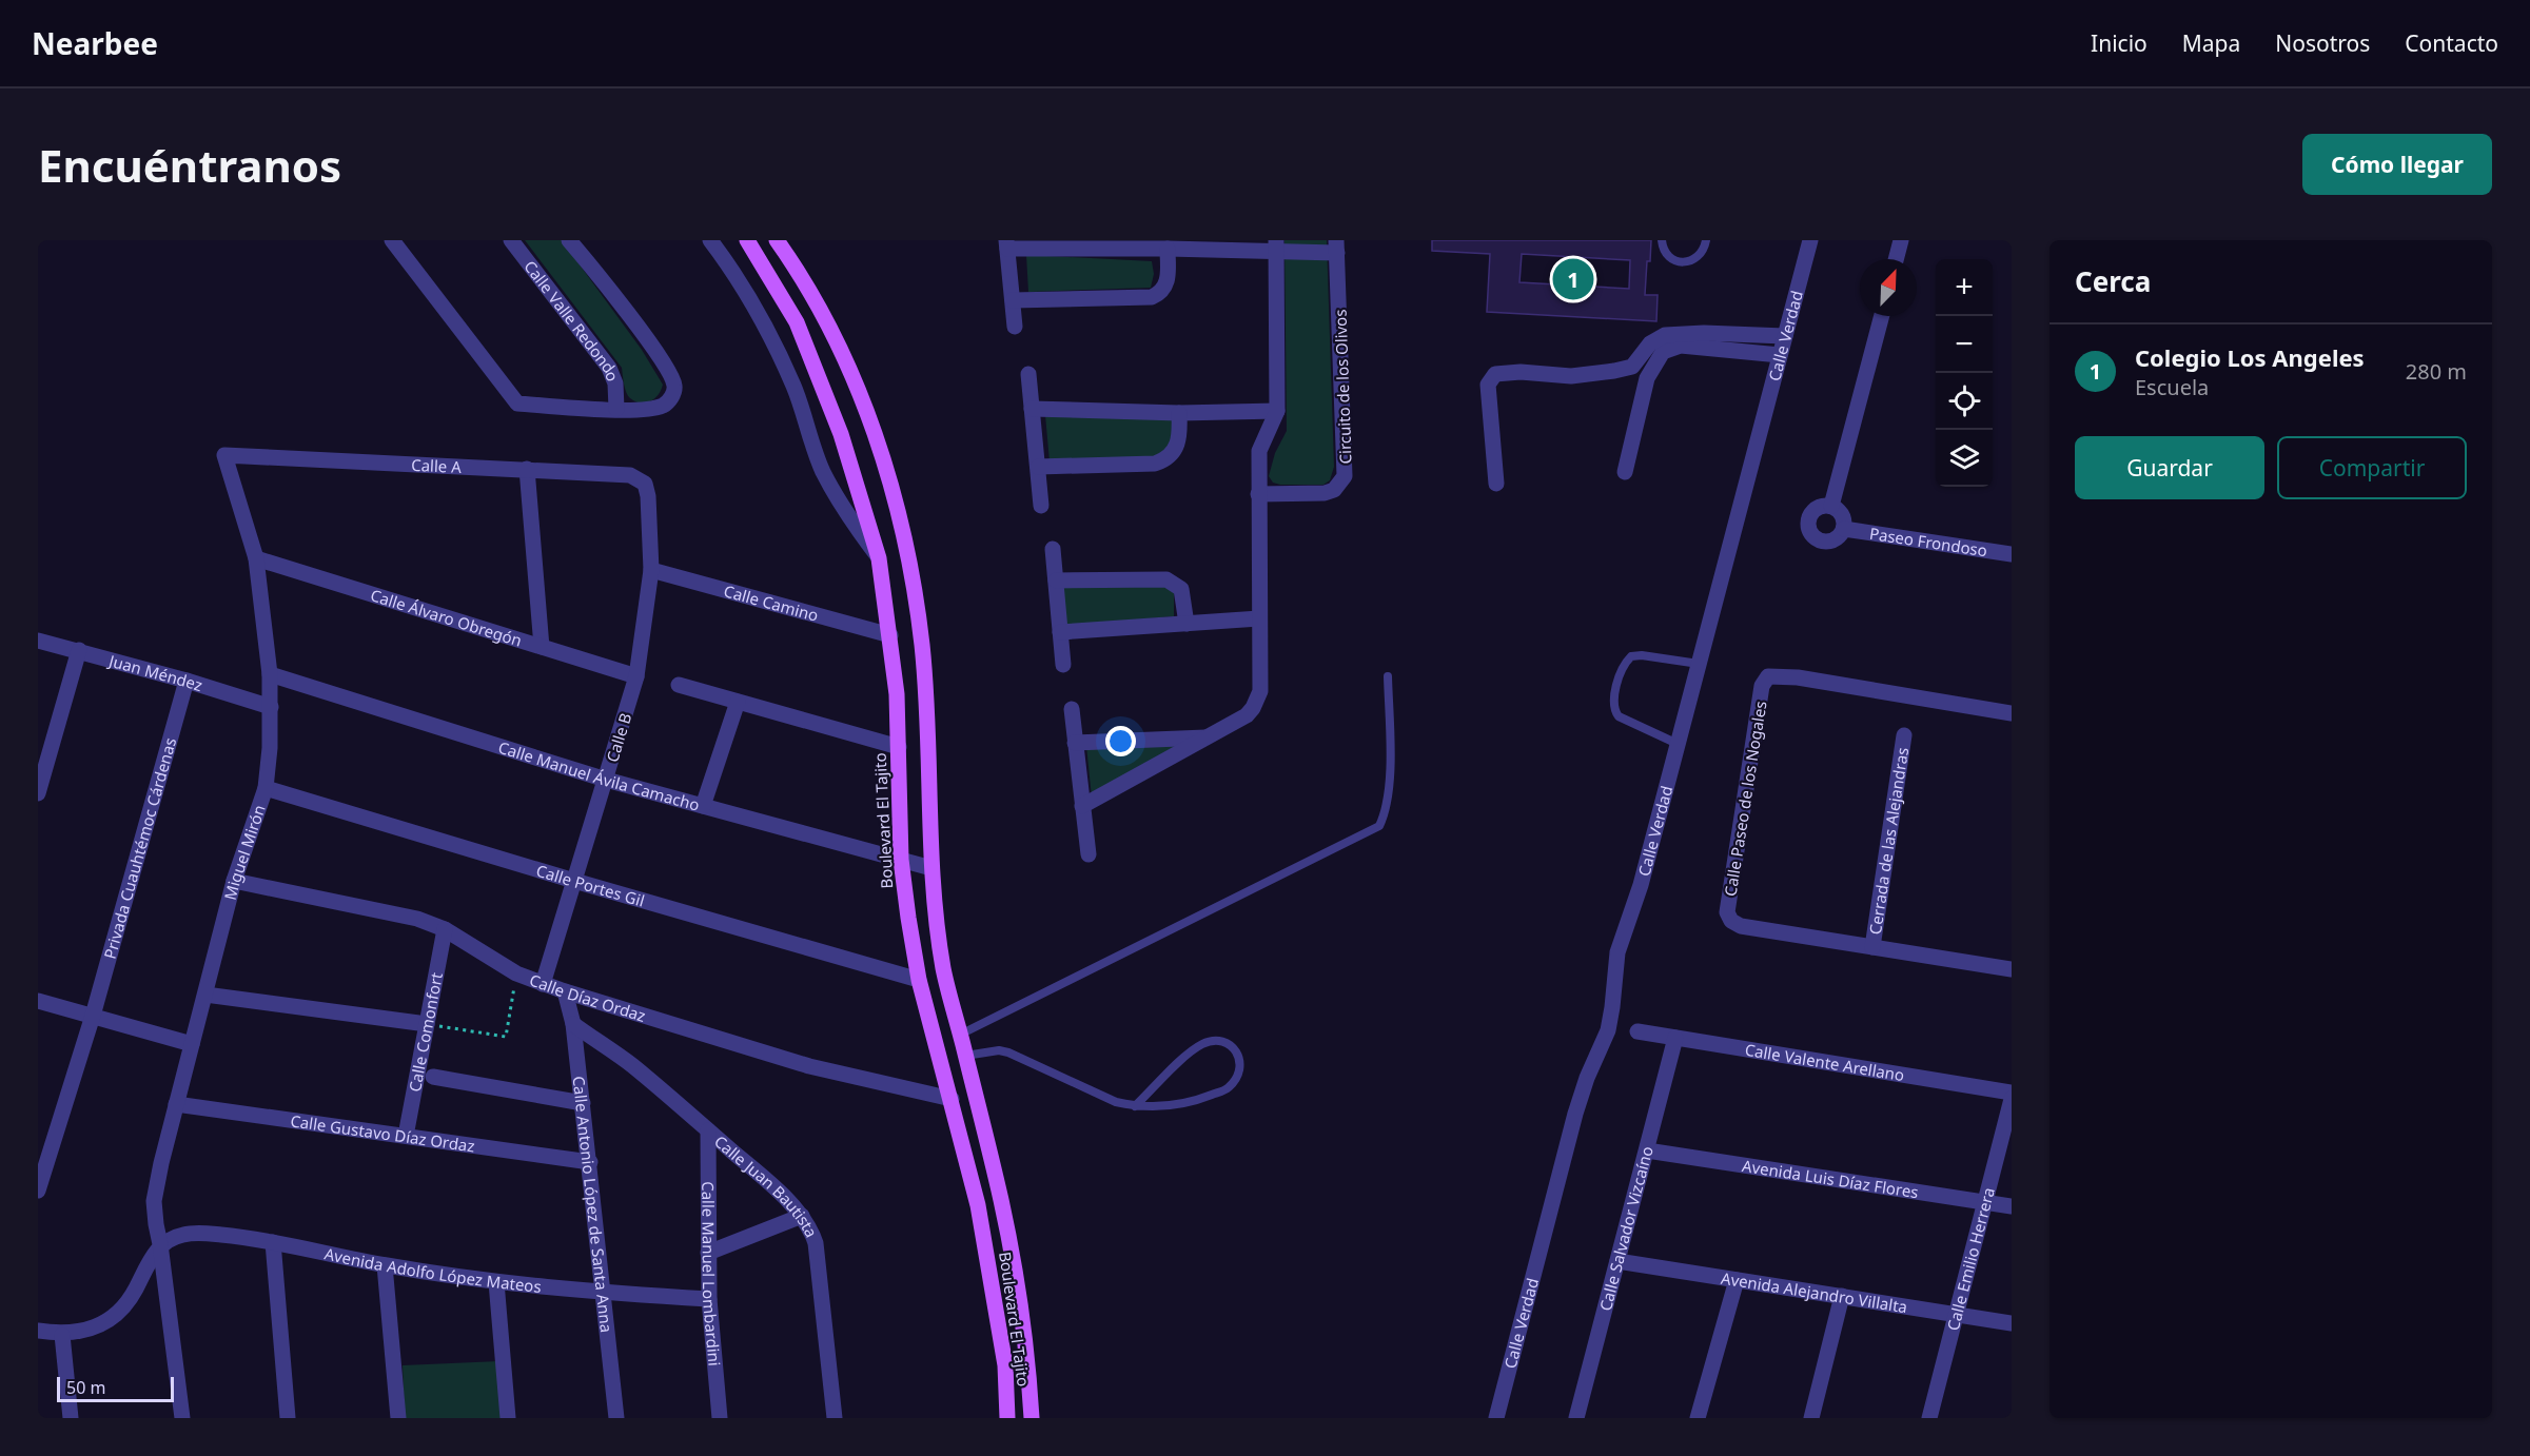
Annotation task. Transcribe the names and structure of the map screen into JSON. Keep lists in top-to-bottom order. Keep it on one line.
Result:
{"streets":{"main road":["Boulevard El Tajito"],"street":["Calle Valle Redondo","Calle Verdad","Circuito de los Olivos","Calle A","Paseo Frondoso","Calle Camino","Calle Álvaro Obregón","Juan Méndez","Calle B","Calle Manuel Ávila Camacho","Calle Paseo de los Nogales","Cerrada de las Alejandras","Privada Cuauhtémoc Cárdenas","Miguel Mirón","Calle Portes Gil","Calle Díaz Ordaz","Calle Comonfort","Calle Valente Arellano","Calle Gustavo Díaz Ordaz","Avenida Luis Díaz Flores","Calle Juan Bautista","Calle Antonio López de Santa Anna","Calle Salvador Vizcaíno","Calle Emilio Herrera","Avenida Adolfo López Mateos","Calle Manuel Lombardini","Avenida Alejandro Villalta"]},"crossings":[["Calle A","Calle B"],["Calle A","Miguel Mirón"],["Calle Camino","Calle B"],["Calle Camino","Boulevard El Tajito"],["Calle Álvaro Obregón","Calle B"],["Calle Álvaro Obregón","Miguel Mirón"],["Juan Méndez","Privada Cuauhtémoc Cárdenas"],["Juan Méndez","Miguel Mirón"],["Calle B","Calle Manuel Ávila Camacho"],["Calle B","Calle Portes Gil"],["Calle B","Calle Díaz Ordaz"],["Calle Manuel Ávila Camacho","Boulevard El Tajito"],["Calle Manuel Ávila Camacho","Miguel Mirón"],["Calle Paseo de los Nogales","Cerrada de las Alejandras"],["Boulevard El Tajito","Calle Portes Gil"],["Boulevard El Tajito","Calle Díaz Ordaz"],["Miguel Mirón","Calle Portes Gil"],["Miguel Mirón","Calle Díaz Ordaz"],["Miguel Mirón","Calle Gustavo Díaz Ordaz"],["Miguel Mirón","Avenida Adolfo López Mateos"],["Calle Díaz Ordaz","Calle Comonfort"],["Calle Díaz Ordaz","Calle Antonio López de Santa Anna"],["Calle Comonfort","Calle Gustavo Díaz Ordaz"],["Calle Valente Arellano","Calle Salvador Vizcaíno"],["Calle Gustavo Díaz Ordaz","Calle Antonio López de Santa Anna"],["Avenida Luis Díaz Flores","Calle Salvador Vizcaíno"],["Avenida Luis Díaz Flores","Calle Emilio Herrera"],["Calle Juan Bautista","Calle Antonio López de Santa Anna"],["Calle Juan Bautista","Calle Manuel Lombardini"],["Calle Antonio López de Santa Anna","Avenida Adolfo López Mateos"],["Calle Salvador Vizcaíno","Avenida Alejandro Villalta"],["Calle Emilio Herrera","Avenida Alejandro Villalta"],["Avenida Adolfo López Mateos","Calle Manuel Lombardini"]],"scale_bar":"50 m","north":"top right","page":{"header":"Nearbee","nav":["Inicio","Mapa","Nosotros","Contacto"],"buttons":["Cómo llegar",["Guardar","Compartir"]],"title":"Encuéntranos","heading":"Cerca","pins":"1","map_buttons":["+","−"],"list":[{"mark":"1","name":"Colegio Los Angeles","note":"Escuela","value":"280 m"}],"scale":"50 m"}}
